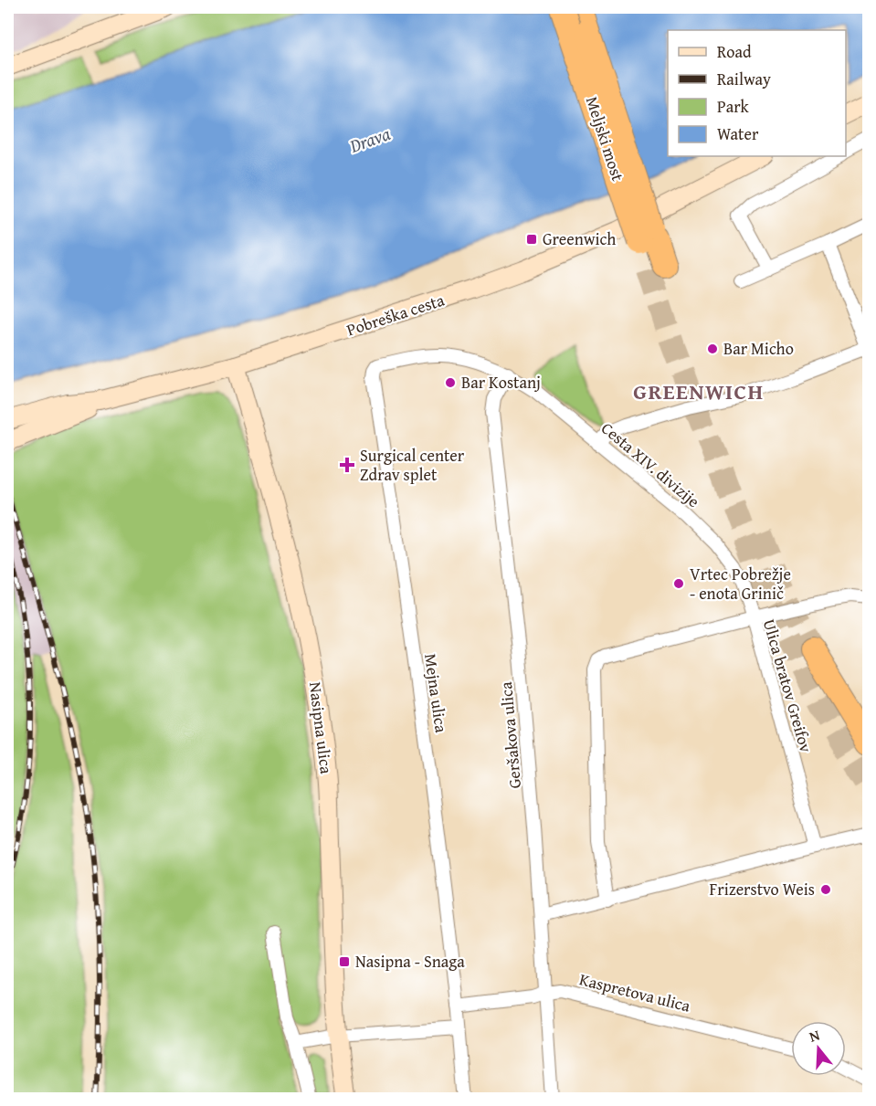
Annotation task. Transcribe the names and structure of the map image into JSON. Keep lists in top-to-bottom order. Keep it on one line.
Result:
{"streets":{"highway":["Meljski most"],"street":["Pobreška cesta","Cesta XIV. divizije","Ulica bratov Greifov","Mejna ulica","Nasipna ulica","Geršakova ulica","Kaspretova ulica"]},"crossings":[["Meljski most","Pobreška cesta"],["Pobreška cesta","Nasipna ulica"],["Cesta XIV. divizije","Ulica bratov Greifov"],["Cesta XIV. divizije","Mejna ulica"],["Cesta XIV. divizije","Geršakova ulica"],["Mejna ulica","Kaspretova ulica"],["Geršakova ulica","Kaspretova ulica"]],"districts":["GREENWICH"],"water":["Drava"],"places":{"transit":["Greenwich","Nasipna - Snaga"],"other":["Bar Micho","Bar Kostanj","Vrtec Pobrežje - enota Grinič","Frizerstvo Weis"],"health":["Surgical center Zdrav splet"]},"legend":["Road","Railway","Park","Water"],"north":"top"}
